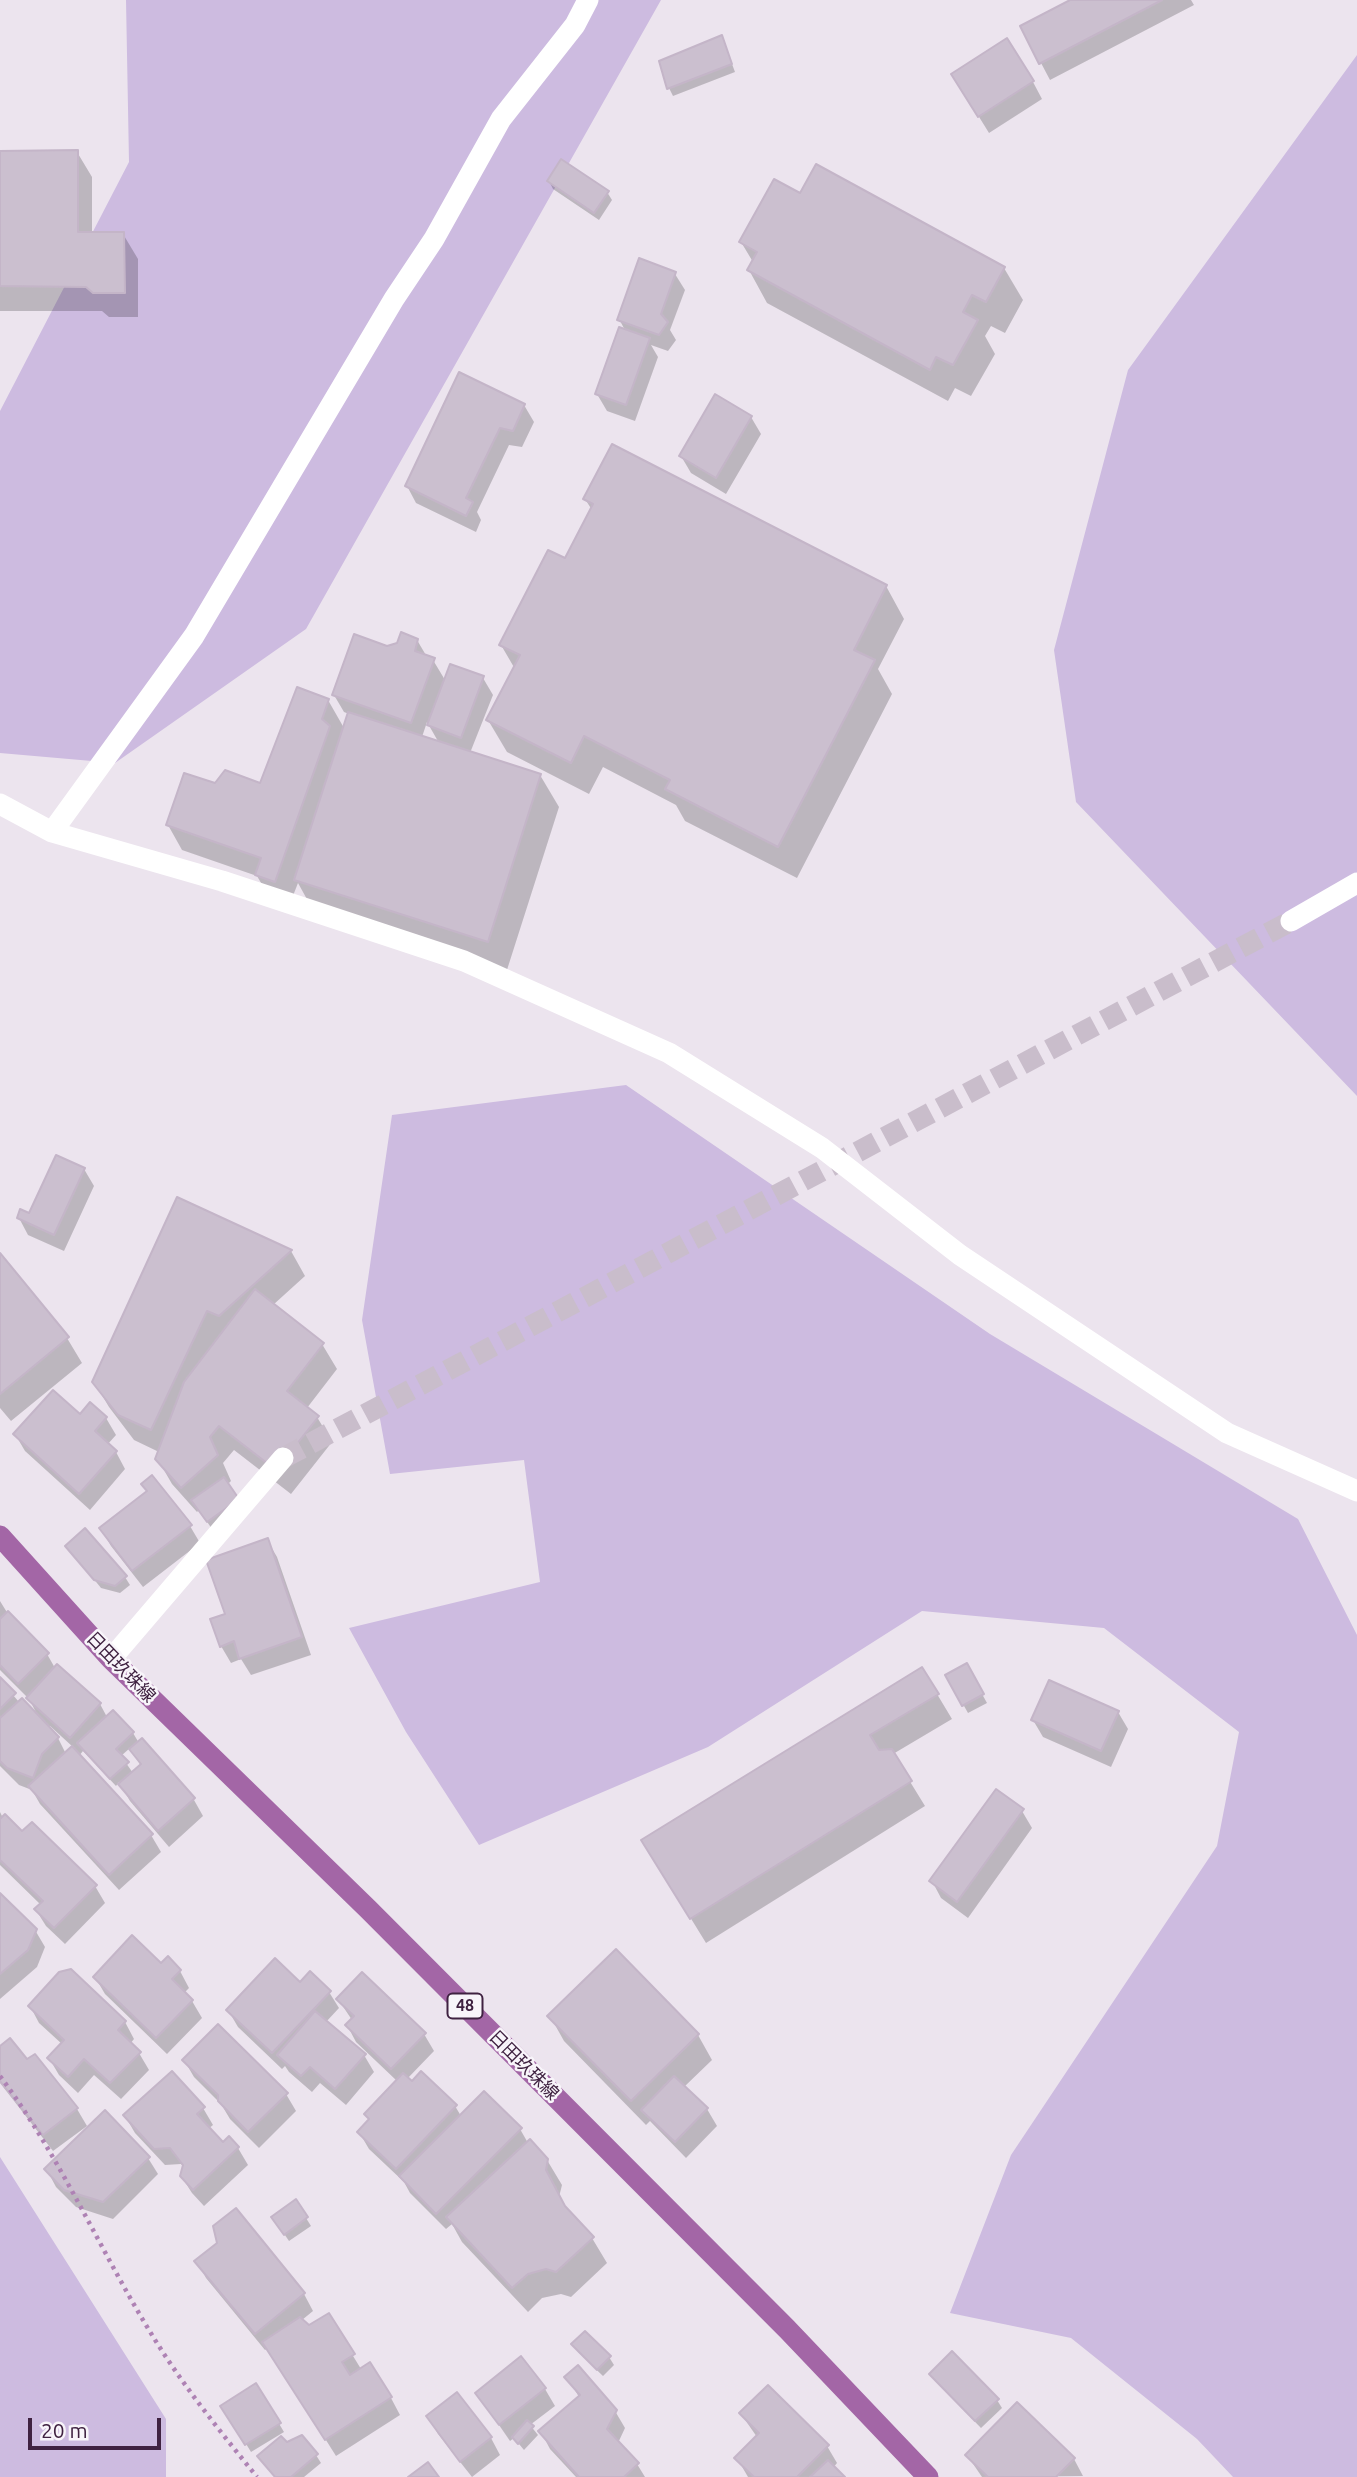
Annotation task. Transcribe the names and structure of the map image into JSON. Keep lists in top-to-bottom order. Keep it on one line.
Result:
{"streets":{"main road":["日田玖珠線","48"]},"scale_bar":"20 m"}
